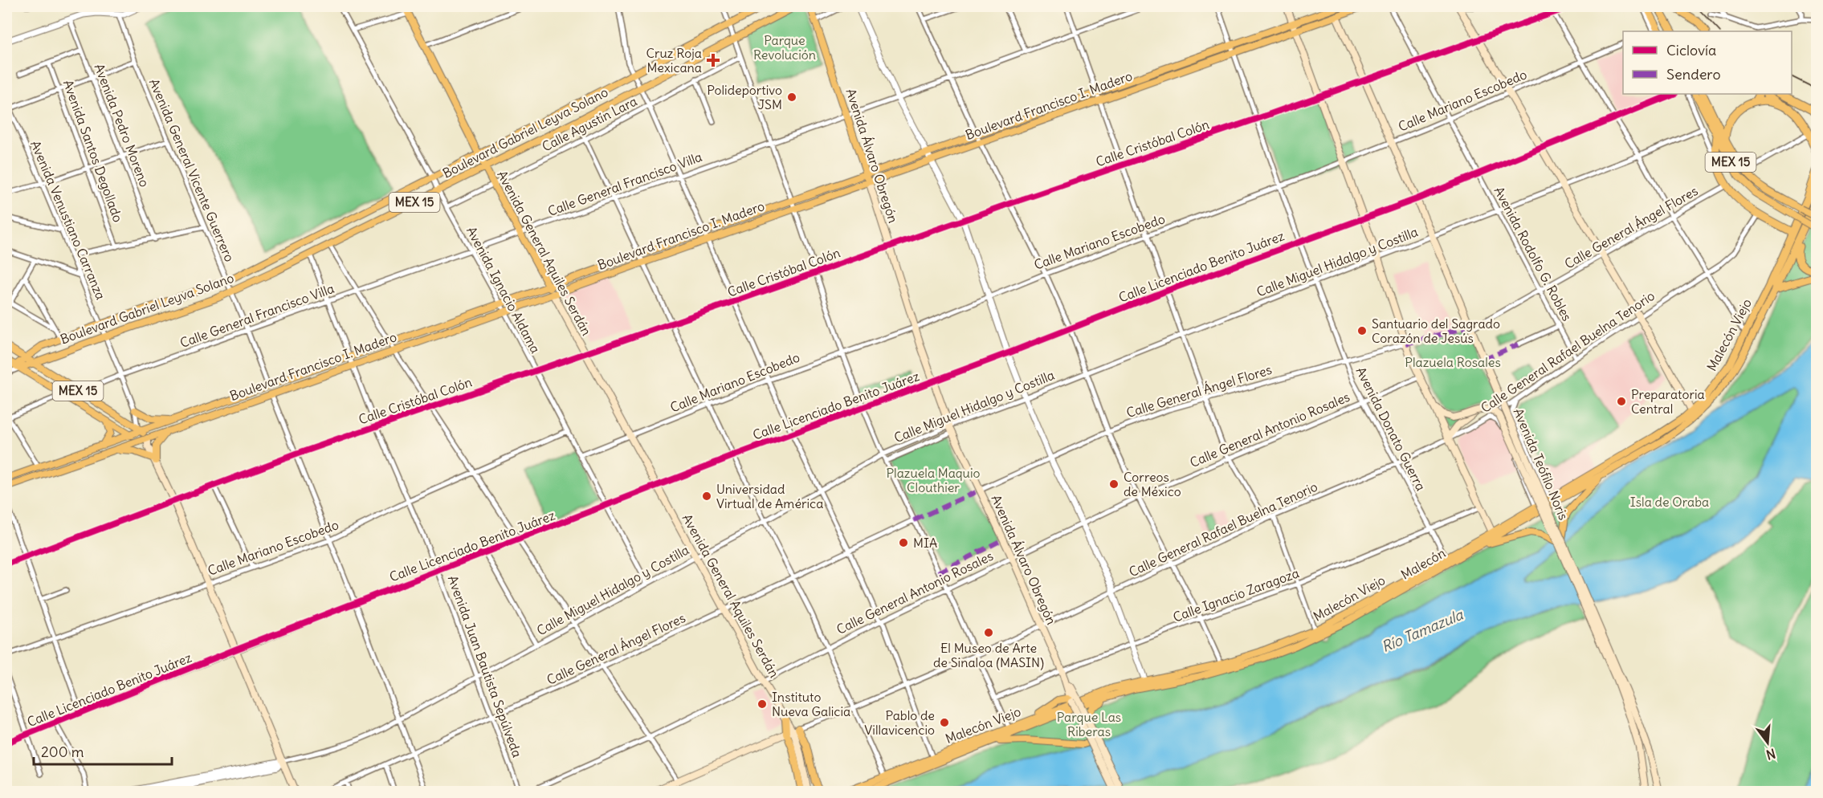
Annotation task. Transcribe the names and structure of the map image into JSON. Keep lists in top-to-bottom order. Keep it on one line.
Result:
{"streets":{"main road":["Boulevard Francisco I. Madero","Boulevard Gabriel Leyva Solano","Avenida Álvaro Obregón","MEX 15","Avenida General Aquiles Serdán","Malecón Viejo","Calle General Rafael Buelna Tenorio","Avenida Teófilo Noris","Malecón"],"street":["Calle Mariano Escobedo","Calle Agustín Lara","Avenida Pedro Moreno","Calle Cristóbal Colón","Avenida Santos Degollado","Avenida General Vicente Guerrero","Calle General Francisco Villa","Avenida Venustiano Carranza","Calle General Ángel Flores","Avenida Rodolfo G. Robles","Calle Miguel Hidalgo y Costilla","Calle Licenciado Benito Juárez","Avenida Ignacio Aldama","Avenida Donato Guerra","Calle General Antonio Rosales","Calle Ignacio Zaragoza","Avenida Juan Bautista Sepúlveda"]},"crossings":[["Calle Mariano Escobedo","Avenida Álvaro Obregón"],["Calle Mariano Escobedo","Avenida General Aquiles Serdán"],["Calle Mariano Escobedo","Avenida Rodolfo G. Robles"],["Calle Mariano Escobedo","Avenida Ignacio Aldama"],["Calle Mariano Escobedo","Avenida Donato Guerra"],["Calle Mariano Escobedo","Avenida Teófilo Noris"],["Calle Mariano Escobedo","Avenida Juan Bautista Sepúlveda"],["Boulevard Francisco I. Madero","Avenida Álvaro Obregón"],["Boulevard Francisco I. Madero","MEX 15"],["Boulevard Francisco I. Madero","Avenida General Vicente Guerrero"],["Boulevard Francisco I. Madero","Avenida Venustiano Carranza"],["Boulevard Francisco I. Madero","Avenida General Aquiles Serdán"],["Boulevard Francisco I. Madero","Avenida Ignacio Aldama"],["Boulevard Francisco I. Madero","Avenida Donato Guerra"],["Boulevard Francisco I. Madero","Avenida Teófilo Noris"],["Boulevard Francisco I. Madero","Avenida Juan Bautista Sepúlveda"],["Calle Agustín Lara","Avenida General Aquiles Serdán"],["Calle Agustín Lara","Avenida Ignacio Aldama"],["Boulevard Gabriel Leyva Solano","MEX 15"],["Boulevard Gabriel Leyva Solano","Avenida General Vicente Guerrero"],["Boulevard Gabriel Leyva Solano","Avenida Venustiano Carranza"],["Boulevard Gabriel Leyva Solano","Avenida General Aquiles Serdán"],["Boulevard Gabriel Leyva Solano","Avenida Ignacio Aldama"],["Boulevard Gabriel Leyva Solano","Avenida Juan Bautista Sepúlveda"],["Calle Cristóbal Colón","Avenida Álvaro Obregón"],["Calle Cristóbal Colón","Avenida General Aquiles Serdán"],["Calle Cristóbal Colón","Avenida Rodolfo G. Robles"],["Calle Cristóbal Colón","Avenida Ignacio Aldama"],["Calle Cristóbal Colón","Avenida Donato Guerra"],["Calle Cristóbal Colón","Avenida Teófilo Noris"],["Calle Cristóbal Colón","Avenida Juan Bautista Sepúlveda"],["Avenida Álvaro Obregón","Calle General Francisco Villa"],["Avenida Álvaro Obregón","Calle General Ángel Flores"],["Avenida Álvaro Obregón","Calle Miguel Hidalgo y Costilla"],["Avenida Álvaro Obregón","Calle Licenciado Benito Juárez"],["Avenida Álvaro Obregón","Calle General Rafael Buelna Tenorio"],["Avenida Álvaro Obregón","Calle General Antonio Rosales"],["Avenida Álvaro Obregón","Calle Ignacio Zaragoza"],["MEX 15","Calle General Francisco Villa"],["MEX 15","Avenida Venustiano Carranza"],["Avenida General Vicente Guerrero","Calle General Francisco Villa"],["Calle General Francisco Villa","Avenida Venustiano Carranza"],["Calle General Francisco Villa","Avenida General Aquiles Serdán"],["Calle General Francisco Villa","Avenida Ignacio Aldama"],["Calle General Francisco Villa","Avenida Juan Bautista Sepúlveda"],["Calle General Ángel Flores","Avenida General Aquiles Serdán"],["Calle General Ángel Flores","Avenida Rodolfo G. Robles"],["Calle General Ángel Flores","Avenida Donato Guerra"],["Calle General Ángel Flores","Avenida Teófilo Noris"],["Calle General Ángel Flores","Avenida Juan Bautista Sepúlveda"],["Avenida General Aquiles Serdán","Calle Miguel Hidalgo y Costilla"],["Avenida General Aquiles Serdán","Calle Licenciado Benito Juárez"],["Avenida General Aquiles Serdán","Calle General Antonio Rosales"],["Avenida Rodolfo G. Robles","Calle Miguel Hidalgo y Costilla"],["Avenida Rodolfo G. Robles","Calle Licenciado Benito Juárez"],["Avenida Rodolfo G. Robles","Calle General Rafael Buelna Tenorio"],["Calle Miguel Hidalgo y Costilla","Avenida Ignacio Aldama"],["Calle Miguel Hidalgo y Costilla","Avenida Donato Guerra"],["Calle Miguel Hidalgo y Costilla","Avenida Teófilo Noris"],["Calle Miguel Hidalgo y Costilla","Avenida Juan Bautista Sepúlveda"],["Calle Licenciado Benito Juárez","Avenida Ignacio Aldama"],["Calle Licenciado Benito Juárez","Avenida Donato Guerra"],["Calle Licenciado Benito Juárez","Avenida Teófilo Noris"],["Calle Licenciado Benito Juárez","Avenida Juan Bautista Sepúlveda"],["Malecón Viejo","Avenida Donato Guerra"],["Malecón Viejo","Malecón"],["Calle General Rafael Buelna Tenorio","Avenida Donato Guerra"],["Avenida Donato Guerra","Calle General Antonio Rosales"],["Avenida Donato Guerra","Malecón"],["Avenida Donato Guerra","Calle Ignacio Zaragoza"]],"water":["Río Tamazula"],"parks":["Parque Revolución","Plazuela Rosales","Plazuela Maquio Clouthier","Isla de Oraba","Parque Las Riberas"],"places":{"health":["Cruz Roja Mexicana"],"other":["Polideportivo JSM","Santuario del Sagrado Corazón de Jesús","Preparatoria Central","Correos de México","Universidad Virtual de América","MIA","El Museo de Arte de Sinaloa (MASIN)","Instituto Nueva Galicia","Pablo de Villavicencio"]},"legend":["Ciclovía","Sendero"],"scale_bar":"200 m","north":"bottom"}
